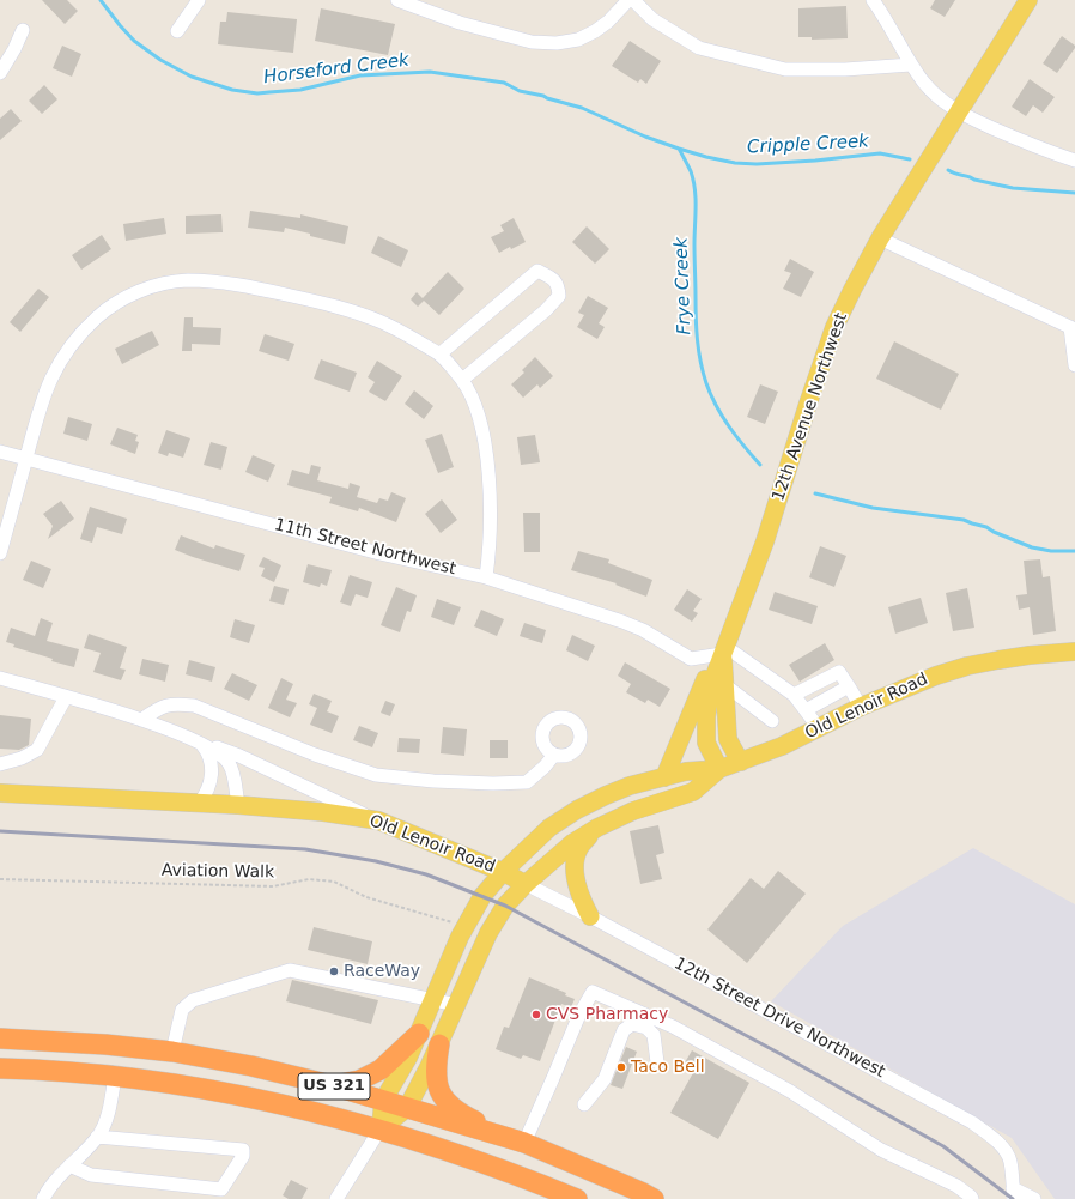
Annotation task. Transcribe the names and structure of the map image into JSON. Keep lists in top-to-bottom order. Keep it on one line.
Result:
{"streets":{"highway":["US 321"],"main road":["12th Avenue Northwest","Old Lenoir Road","12th Street Drive Northwest"],"street":["11th Street Northwest"],"path":["Aviation Walk"]},"crossings":[["12th Avenue Northwest","11th Street Northwest"],["12th Avenue Northwest","Old Lenoir Road"],["Old Lenoir Road","12th Street Drive Northwest"],["Old Lenoir Road","US 321"]],"water":["Horseford Creek","Cripple Creek","Frye Creek"],"places":["RaceWay","CVS Pharmacy","Taco Bell"]}
